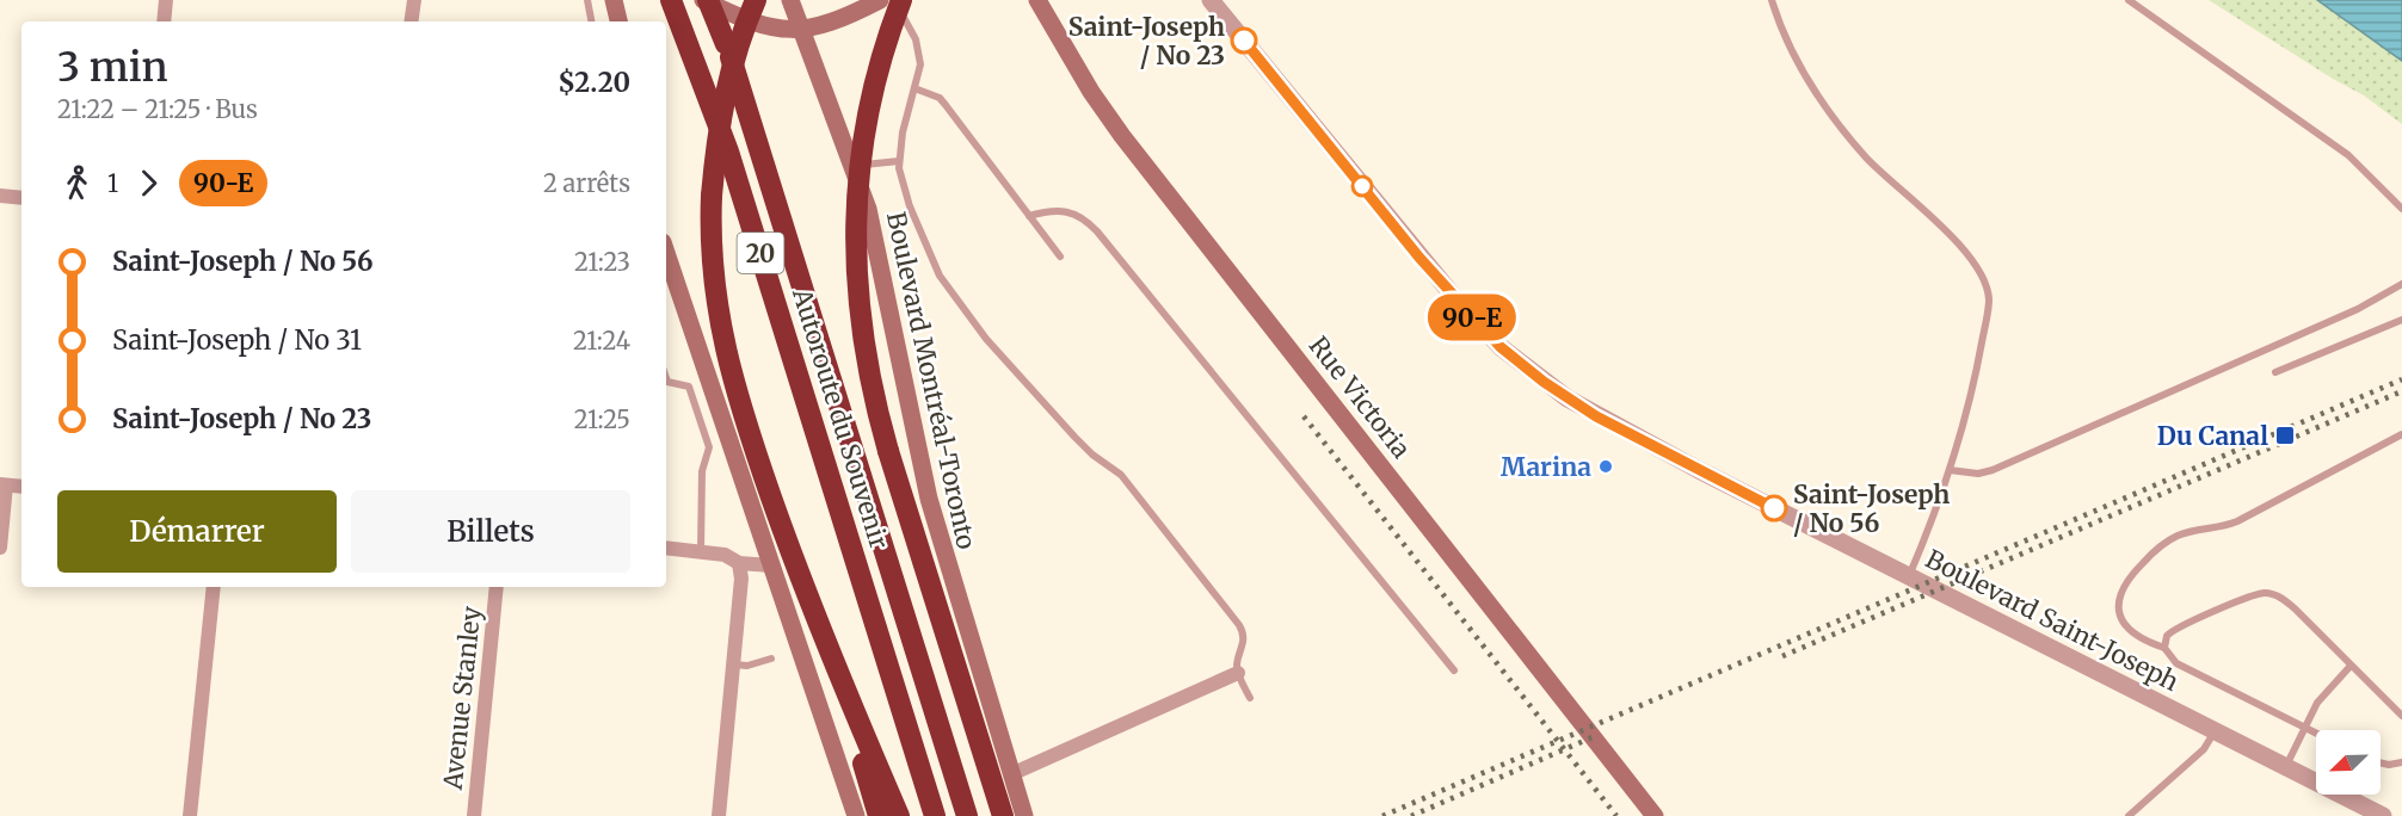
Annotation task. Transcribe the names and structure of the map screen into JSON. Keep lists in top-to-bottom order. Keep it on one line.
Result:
{"streets":{"highway":["20","Autoroute du Souvenir"],"main road":["Boulevard Montréal-Toronto","Rue Victoria"],"street":["Boulevard Saint-Joseph","Avenue Stanley"]},"places":{"other":["Saint-Joseph / No 23","Marina","Saint-Joseph / No 56"],"transit":["Du Canal"]},"lines":["bus line 90-E"],"north":"bottom left","page":{"on_map":"90-E","heading":["3 min","21:22 – 21:25 · Bus","$2.20"],"legs":["1","90-E","2 arrêts"],"list":[{"name":"Saint-Joseph / No 56","value":"21:23"},{"name":"Saint-Joseph / No 31","value":"21:24"},{"name":"Saint-Joseph / No 23","value":"21:25"}],"buttons":["Démarrer","Billets"]}}
